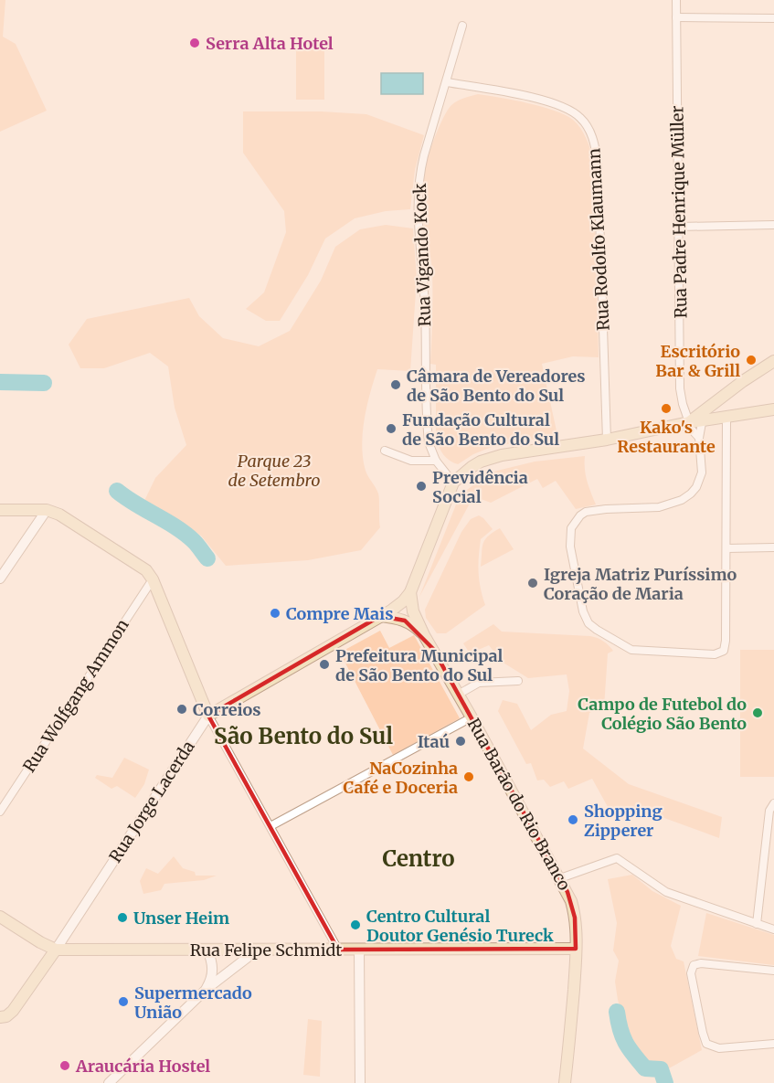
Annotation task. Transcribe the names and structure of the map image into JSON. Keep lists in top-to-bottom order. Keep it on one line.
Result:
{"streets":{"main road":["Rua Jorge Lacerda","Rua Barão do Rio Branco","Rua Felipe Schmidt"],"street":["Rua Padre Henrique Müller","Rua Rodolfo Klaumann","Rua Vigando Kock","Rua Wolfgang Ammon"]},"crossings":[["Rua Rodolfo Klaumann","Rua Vigando Kock"],["Rua Jorge Lacerda","Rua Barão do Rio Branco"],["Rua Jorge Lacerda","Rua Felipe Schmidt"],["Rua Barão do Rio Branco","Rua Felipe Schmidt"]],"districts":["São Bento do Sul","Centro"],"parks":["Parque 23 de Setembro"],"places":["Serra Alta Hotel","Escritório Bar & Grill","Câmara de Vereadores de São Bento do Sul","Kako's Restaurante","Fundação Cultural de São Bento do Sul","Previdência Social","Igreja Matriz Puríssimo Coração de Maria","Compre Mais","Prefeitura Municipal de São Bento do Sul","Correios","Campo de Futebol do Colégio São Bento","Itaú","NaCozinha Café e Doceria","Shopping Zipperer","Unser Heim","Centro Cultural Doutor Genésio Tureck","Supermercado União","Araucária Hostel"]}
